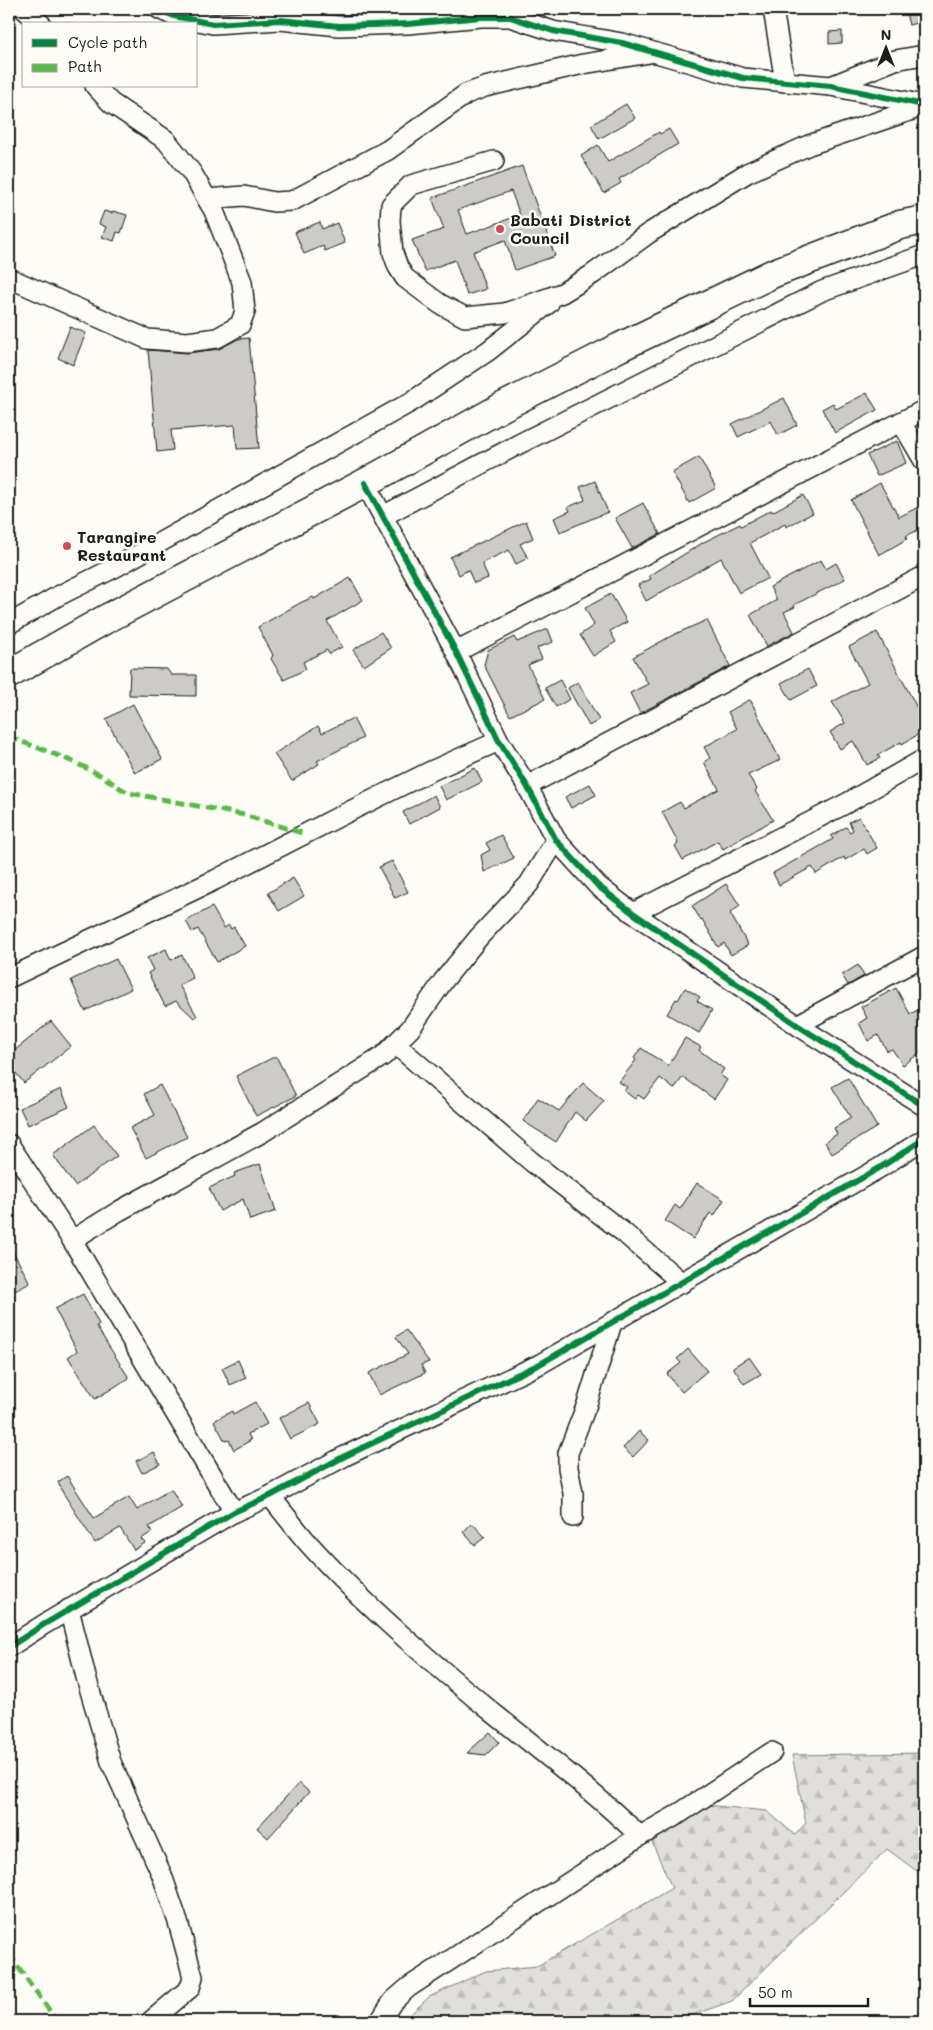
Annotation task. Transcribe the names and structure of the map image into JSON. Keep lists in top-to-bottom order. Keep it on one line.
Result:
{"places":["Babati District Council","Tarangire Restaurant"],"legend":["Cycle path","Path"],"scale_bar":"50 m","north":"top"}
